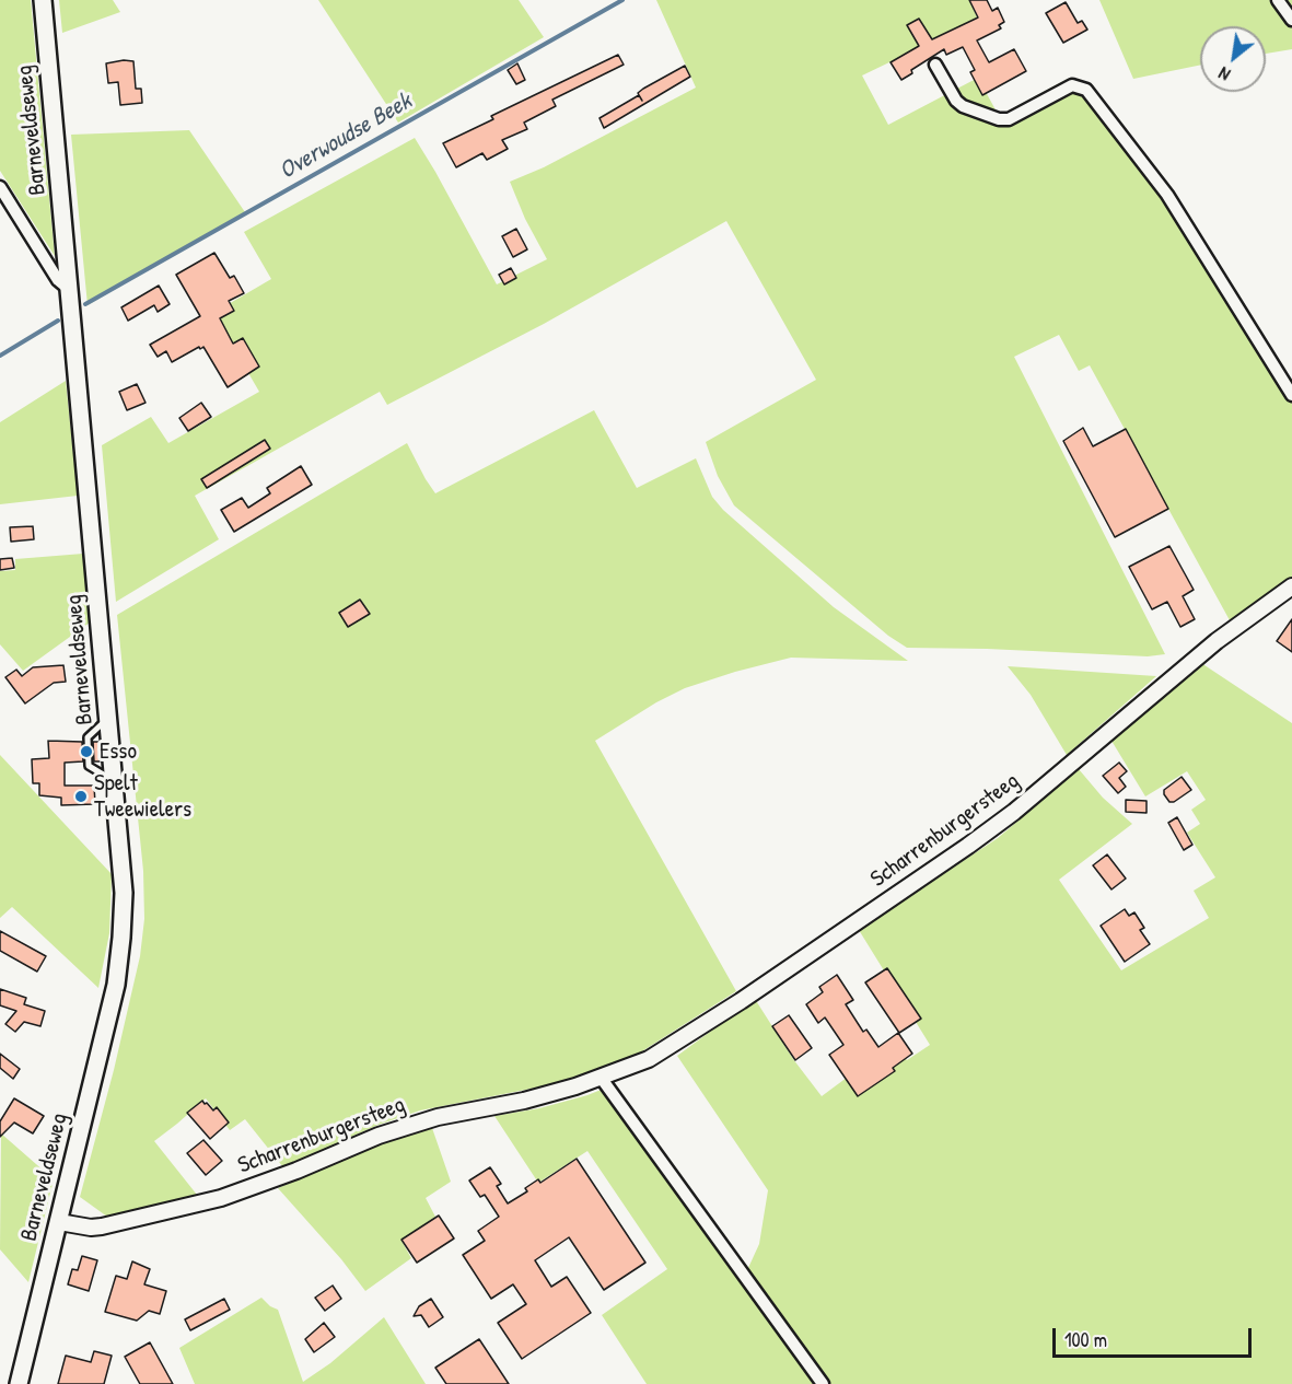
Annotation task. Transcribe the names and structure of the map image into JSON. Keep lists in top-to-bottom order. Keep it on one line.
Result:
{"streets":{"main road":["Barneveldseweg"],"street":["Scharrenburgersteeg"]},"crossings":[["Barneveldseweg","Scharrenburgersteeg"]],"water":["Overwoudse Beek"],"places":["Esso","Spelt Tweewielers"],"scale_bar":"100 m","north":"bottom left"}
